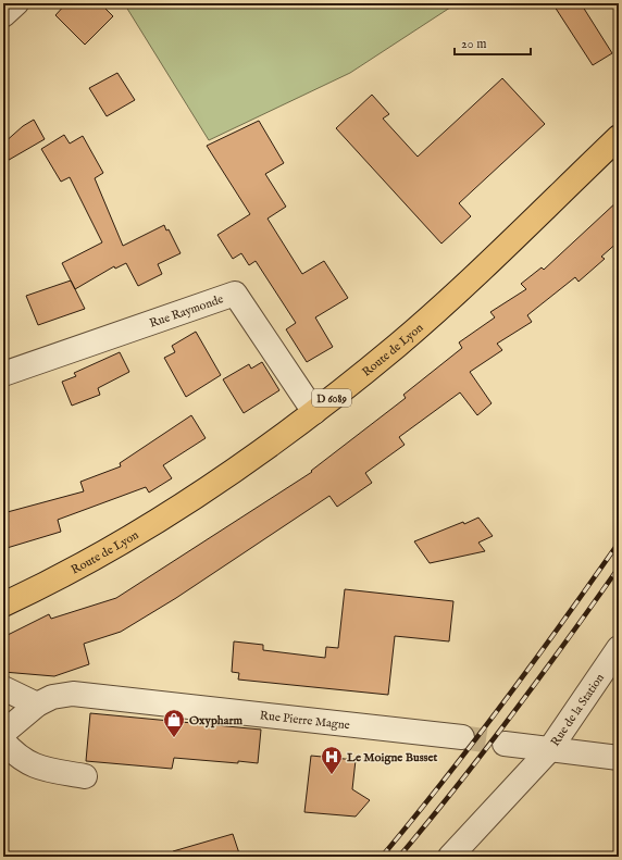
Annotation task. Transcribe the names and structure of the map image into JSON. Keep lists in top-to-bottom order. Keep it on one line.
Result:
{"streets":{"main road":["Route de Lyon","D 6089"],"street":["Rue Raymonde","Rue de la Station","Rue Pierre Magne"]},"crossings":[["Rue Raymonde","Route de Lyon"]],"places":{"shop":["Oxypharm"],"hospital":["Le Moigne Busset"]},"scale_bar":"20 m"}
